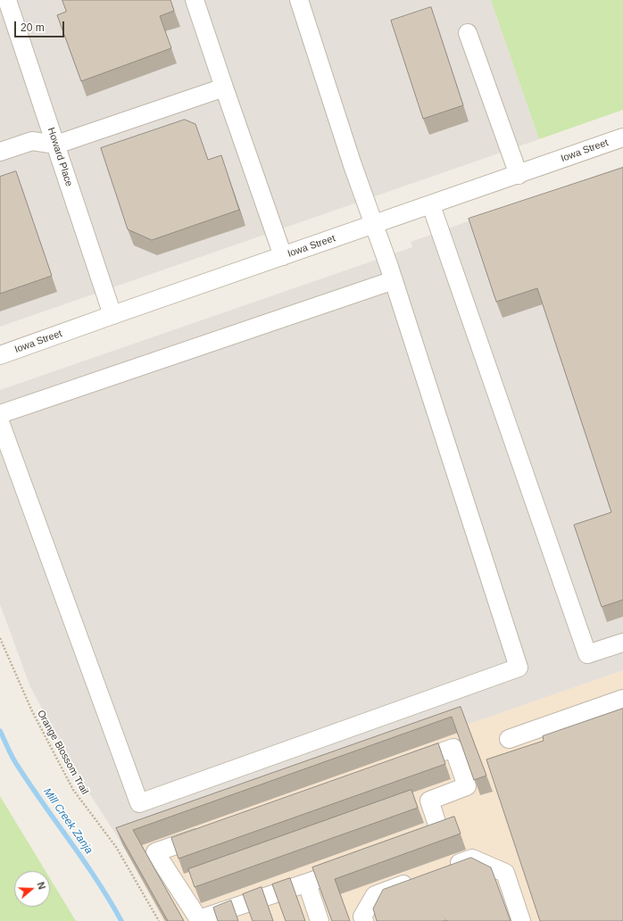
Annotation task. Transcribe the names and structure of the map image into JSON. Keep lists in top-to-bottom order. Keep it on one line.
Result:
{"streets":{"street":["Iowa Street","Howard Place"],"path":["Orange Blossom Trail"]},"crossings":[["Iowa Street","Howard Place"]],"water":["Mill Creek Zanja"],"scale_bar":"20 m","north":"right"}
